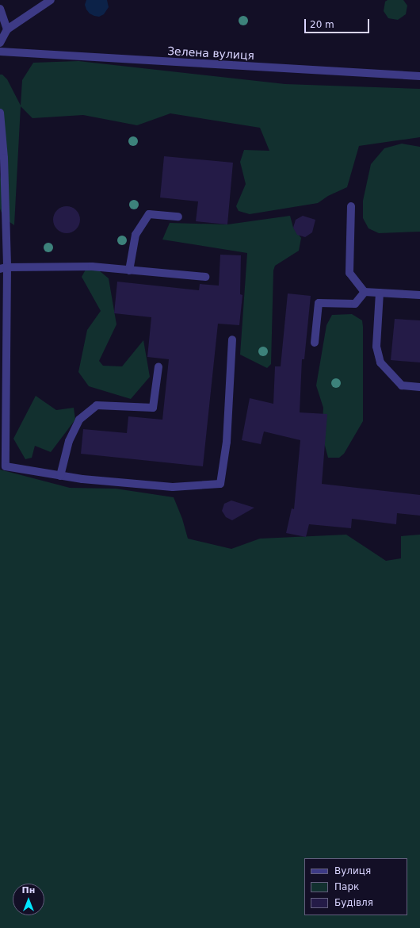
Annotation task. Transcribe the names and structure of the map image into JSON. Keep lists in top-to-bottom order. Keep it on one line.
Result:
{"streets":{"street":["Зелена вулиця"]},"legend":["Вулиця","Парк","Будівля"],"scale_bar":"20 m","north":"top"}
